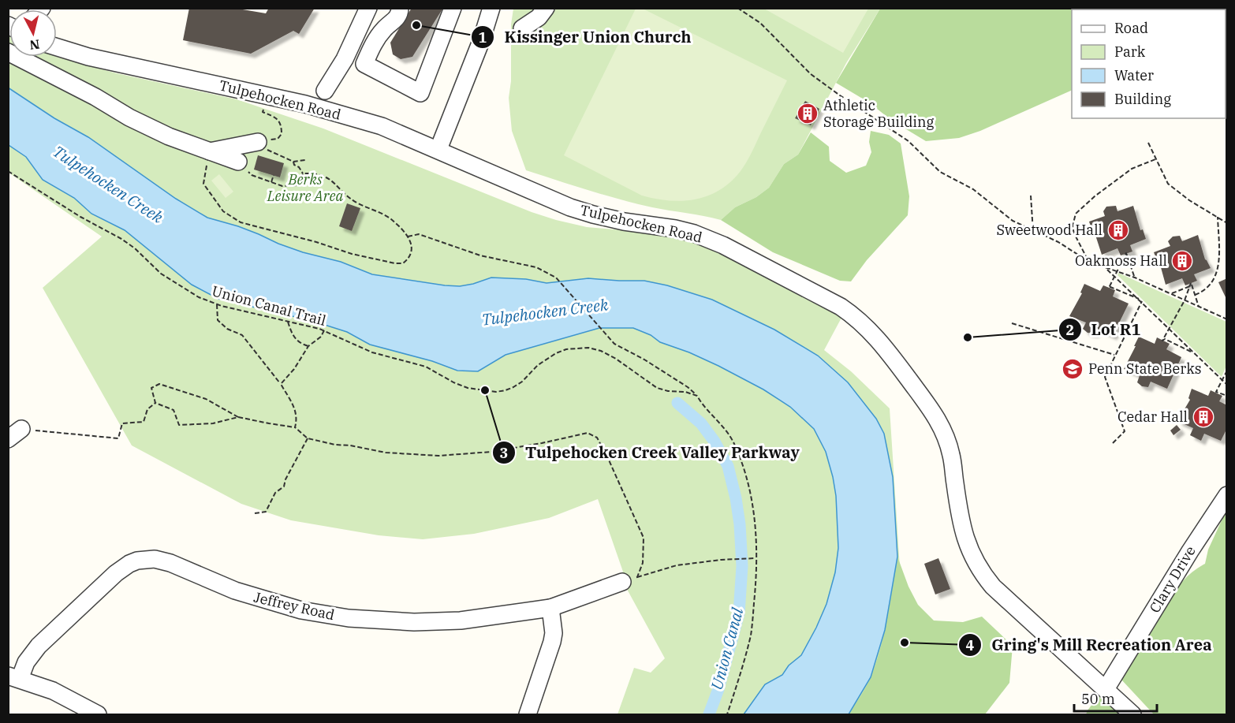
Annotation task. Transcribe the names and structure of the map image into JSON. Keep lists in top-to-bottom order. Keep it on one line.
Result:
{"streets":{"street":["Tulpehocken Road","Clary Drive","Jeffrey Road"],"path":["Union Canal Trail"]},"crossings":[["Tulpehocken Road","Clary Drive"]],"water":["Tulpehocken Creek","Union Canal"],"parks":["Berks Leisure Area"],"places":{"other":["Kissinger Union Church","Lot R1","Tulpehocken Creek Valley Parkway","Gring's Mill Recreation Area"],"building":["Athletic Storage Building","Sweetwood Hall","Oakmoss Hall","Cedar Hall"],"school or university":["Penn State Berks"]},"legend":["Road","Park","Water","Building"],"scale_bar":"50 m","north":"bottom"}
